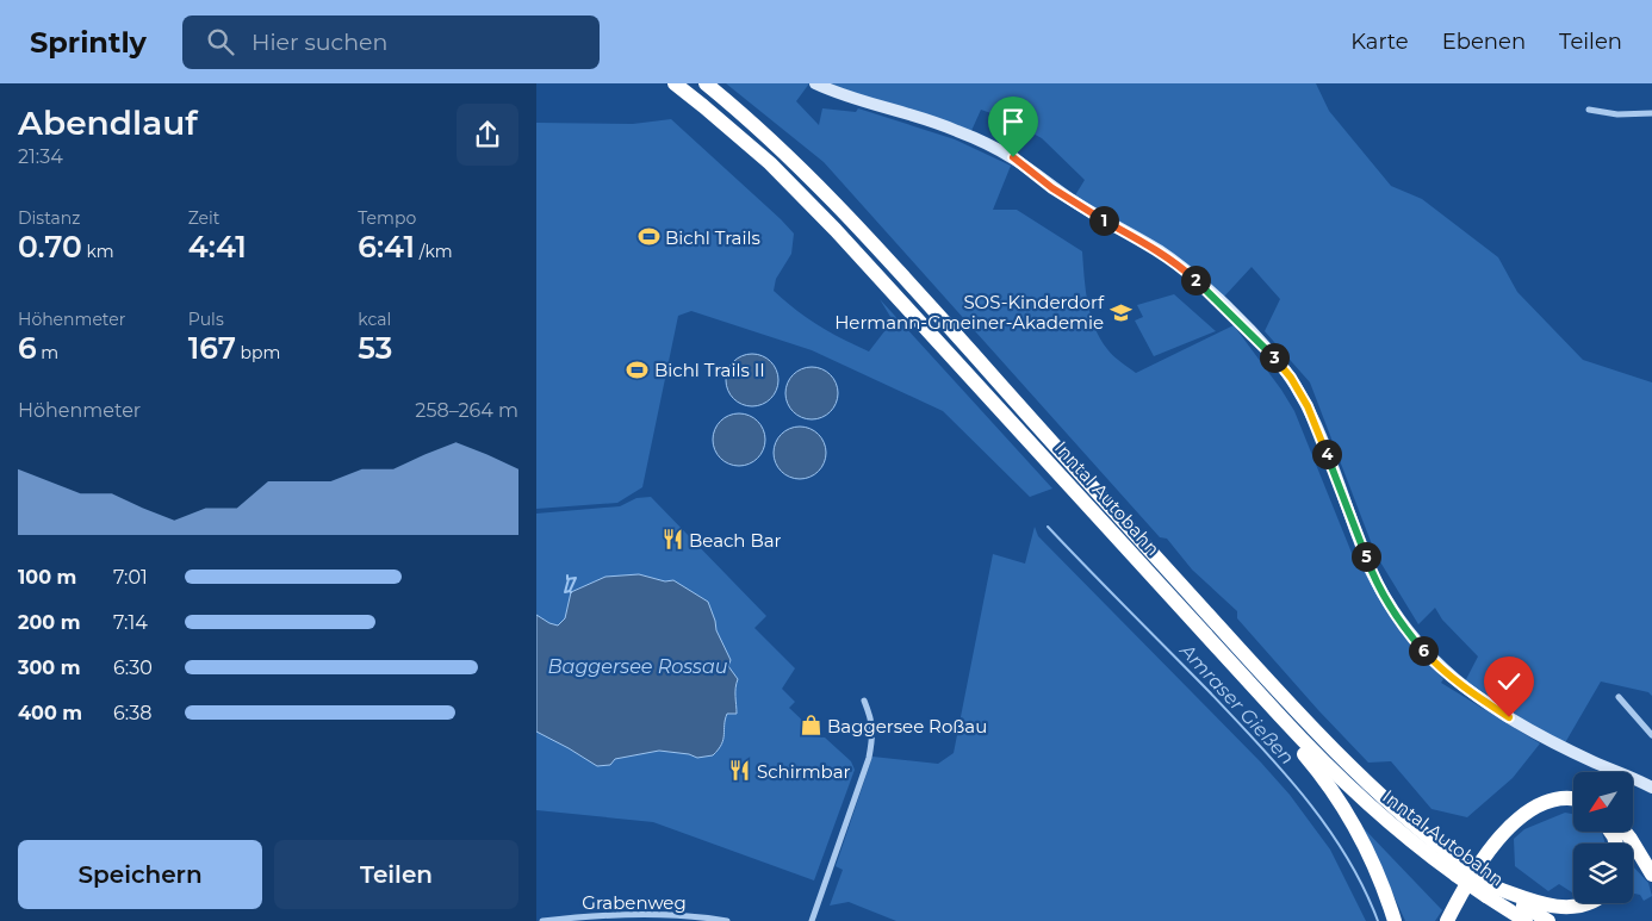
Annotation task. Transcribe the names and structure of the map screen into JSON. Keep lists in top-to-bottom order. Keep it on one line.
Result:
{"streets":{"highway":["Inntal Autobahn"],"street":["Grabenweg"]},"water":["Baggersee Rossau","Amraser Gießen"],"places":{"sports":["Bichl Trails","Bichl Trails II"],"school or university":["SOS-Kinderdorf Hermann-Gmeiner-Akademie"],"restaurant":["Beach Bar","Schirmbar"],"shop":["Baggersee Roßau"]},"north":"bottom left","page":{"header":"Sprintly","search":"Hier suchen","nav":["Karte","Ebenen","Teilen"],"heading":["Abendlauf","21:34"],"stats":[["Distanz","0.70 km"],["Zeit","4:41"],["Tempo","6:41 /km"],["Höhenmeter","6 m"],["Puls","167 bpm"],["kcal","53"]],"pins":["1","2","3","4","5","6"],"chart":["Höhenmeter","258–264 m"],"list":[{"name":"100 m","note":"7:01"},{"name":"200 m","note":"7:14"},{"name":"300 m","note":"6:30"},{"name":"400 m","note":"6:38"}],"buttons":["Speichern","Teilen"]}}
